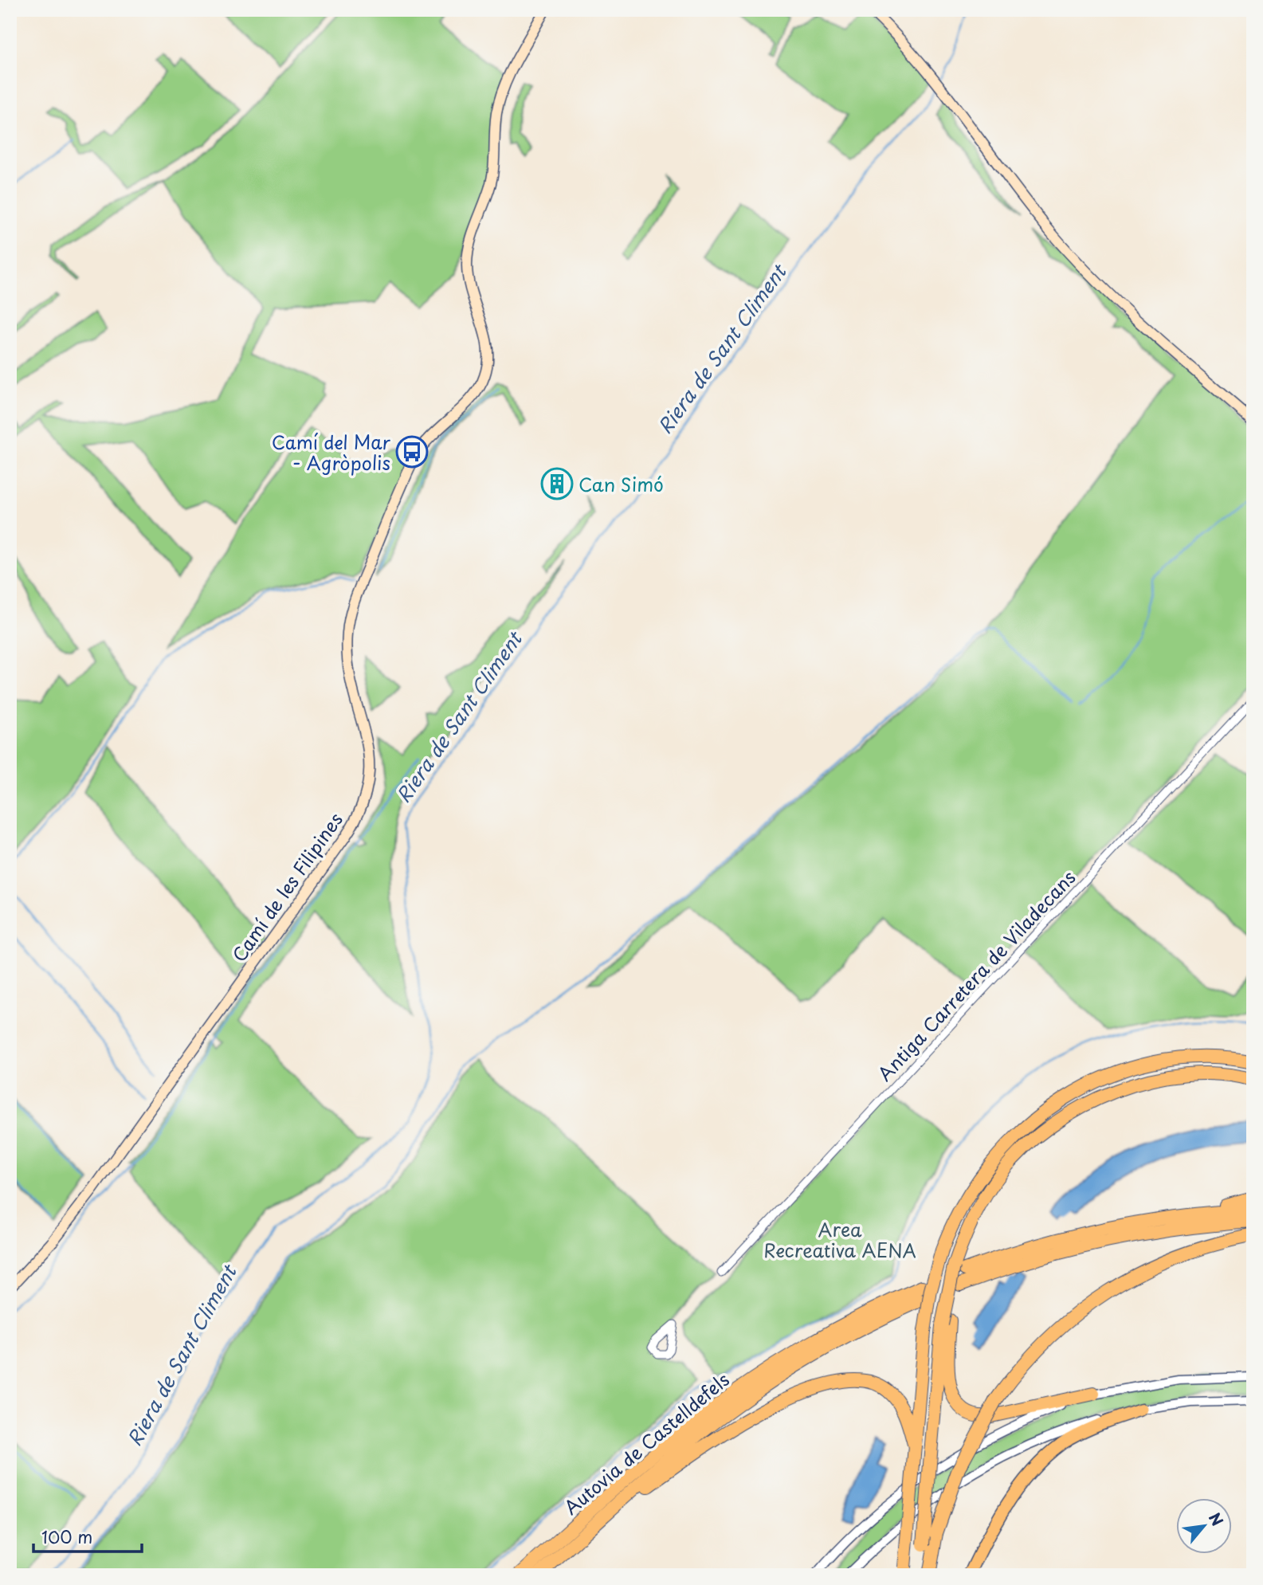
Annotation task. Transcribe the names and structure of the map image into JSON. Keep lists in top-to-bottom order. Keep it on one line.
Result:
{"streets":{"highway":["Autovia de Castelldefels"],"main road":["Camí de les Filipines"],"street":["Antiga Carretera de Viladecans"]},"water":["Riera de Sant Climent"],"parks":["Area Recreativa AENA"],"places":{"bus stop":["Camí del Mar - Agròpolis"],"building":["Can Simó"]},"scale_bar":"100 m","north":"top right"}
